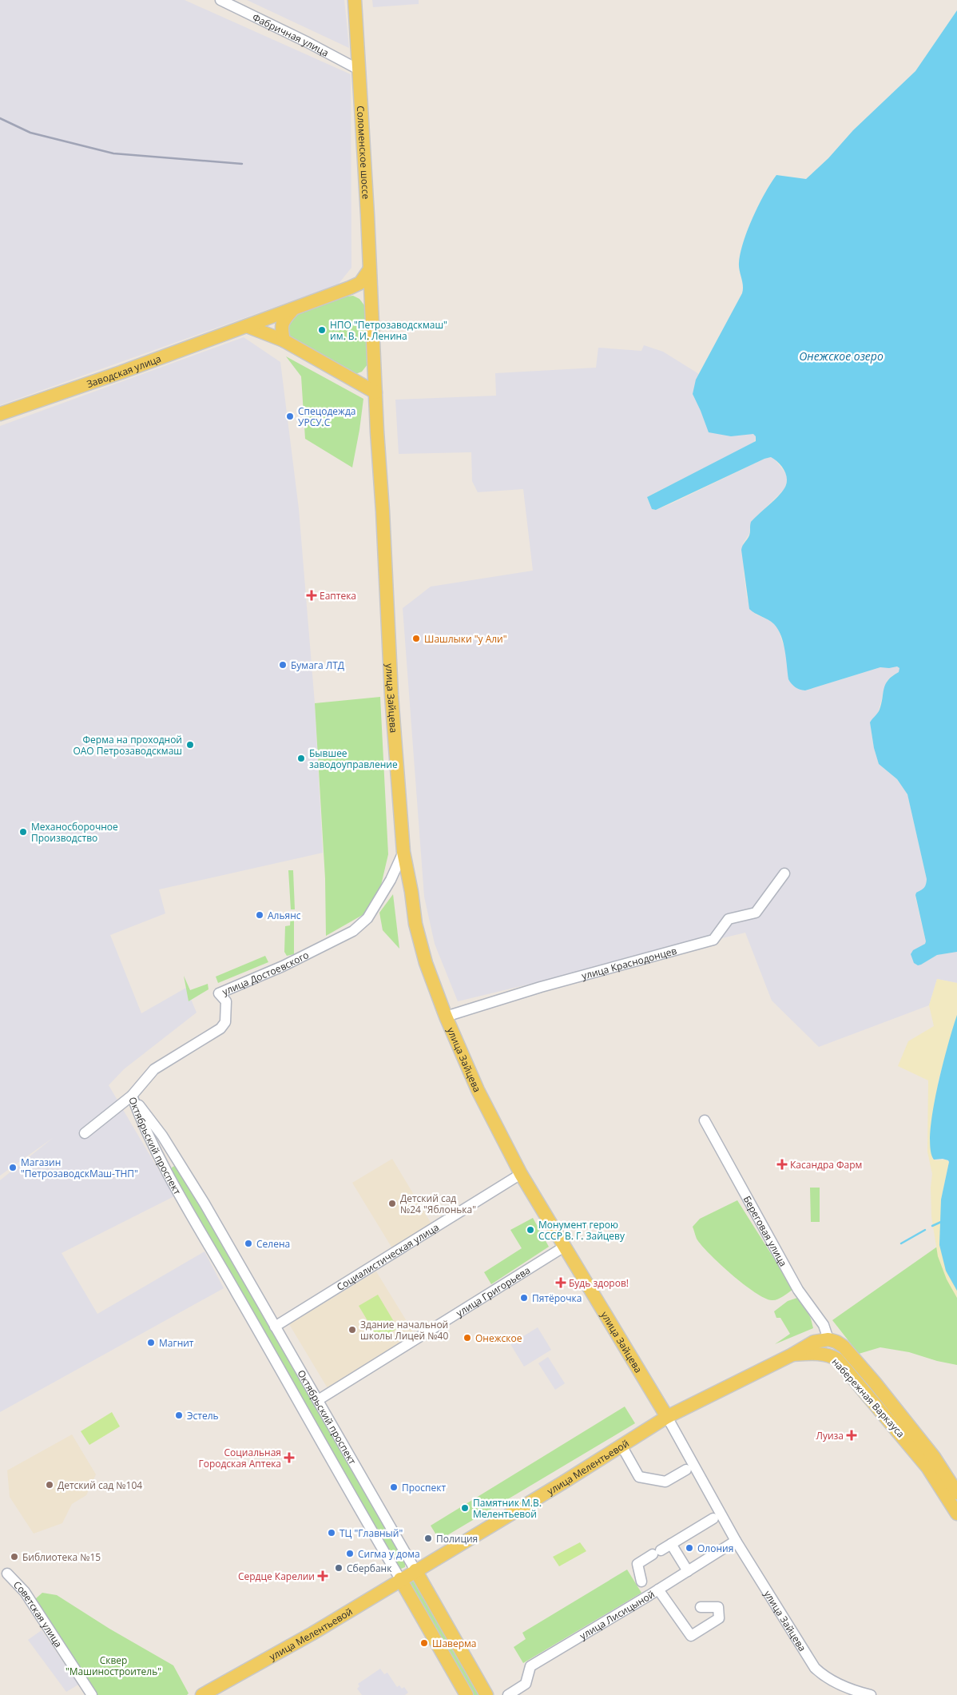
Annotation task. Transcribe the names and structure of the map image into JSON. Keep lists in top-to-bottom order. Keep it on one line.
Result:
{"streets":{"main road":["Соломенское шоссе","Заводская улица","улица Зайцева","Октябрьский проспект","набережная Варкауса","улица Мелентьевой"],"street":["Фабричная улица","улица Краснодонцев","улица Достоевского","Береговая улица","Социалистическая улица","улица Григорьева","Советская улица","улица Лисицыной"]},"crossings":[["Фабричная улица","Соломенское шоссе"],["Соломенское шоссе","Заводская улица"],["Соломенское шоссе","улица Зайцева"],["улица Зайцева","улица Краснодонцев"],["улица Зайцева","улица Достоевского"],["улица Зайцева","Социалистическая улица"],["улица Зайцева","улица Григорьева"],["улица Зайцева","улица Мелентьевой"],["улица Зайцева","улица Лисицыной"],["улица Достоевского","Октябрьский проспект"],["Октябрьский проспект","Социалистическая улица"],["Октябрьский проспект","улица Григорьева"],["Октябрьский проспект","улица Мелентьевой"],["Береговая улица","набережная Варкауса"],["набережная Варкауса","улица Мелентьевой"]],"water":["Онежское озеро"],"parks":["Сквер \"Машиностроитель\""],"places":{"other":["НПО \"Петрозаводскмаш\" им. В. И. Ленина","Спецодежда УРСУ.С","Шашлыки \"у Али\"","Бумага ЛТД","Ферма на проходной ОАО Петрозаводскмаш","Бывшее заводоуправление","Механосборочное Производство","Альянс","Магазин \"ПетрозаводскМаш-ТНП\"","Детский сад №24 \"Яблонька\"","Монумент герою СССР В. Г. Зайцеву","Селена","Пятёрочка","Здание начальной школы Лицей №40","Онежское","Магнит","Эстель","Детский сад №104","Проспект","Памятник М.В. Мелентьевой","ТЦ \"Главный\"","Полиция","Олония","Сигма у дома","Библиотека №15","Сбербанк","Шаверма"],"health":["Еаптека","Касандра Фарм","Будь здоров!","Луиза","Социальная Городская Аптека","Сердце Карелии"]}}
